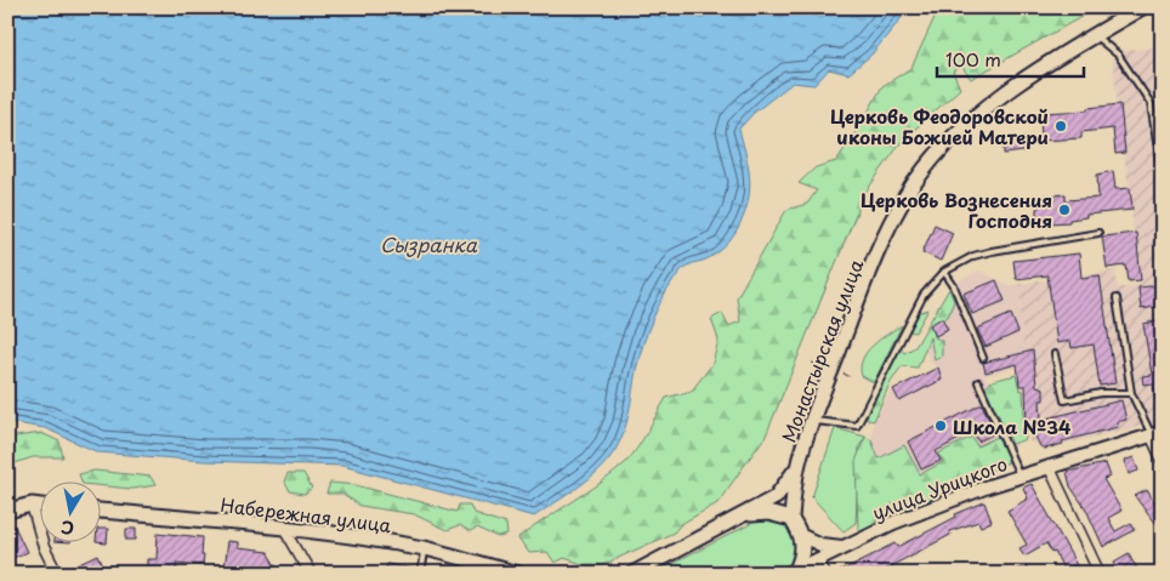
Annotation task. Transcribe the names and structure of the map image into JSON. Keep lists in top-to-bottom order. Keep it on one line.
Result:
{"streets":{"main road":["Монастырская улица","улица Урицкого","Набережная улица"]},"water":["Сызранка"],"places":["Церковь Феодоровской иконы Божией Матери","Церковь Вознесения Господня","Школа №34"],"scale_bar":"100 m","north":"bottom"}
